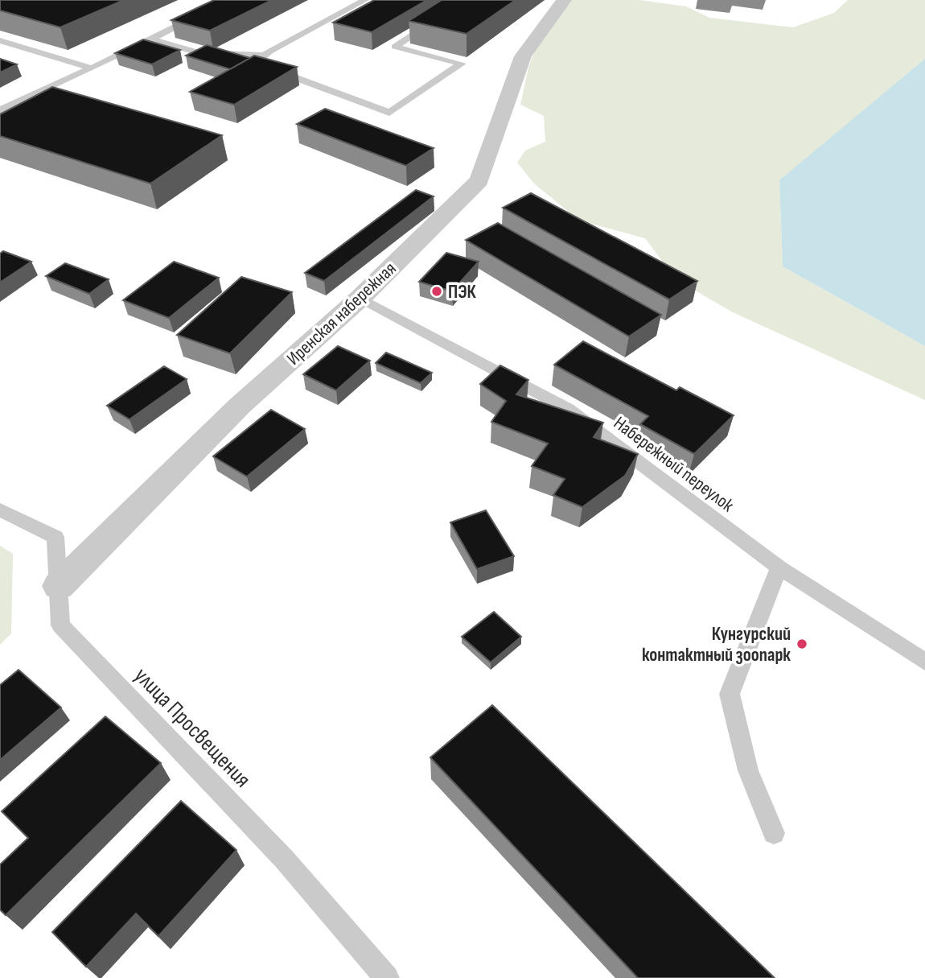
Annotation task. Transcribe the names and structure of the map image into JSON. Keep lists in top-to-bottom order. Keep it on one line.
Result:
{"streets":{"street":["Иренская набережная"],"lane":["Набережный переулок","улица Просвещения"]},"crossings":[["Иренская набережная","Набережный переулок"],["Иренская набережная","улица Просвещения"]],"places":["ПЭК","Кунгурский контактный зоопарк"]}
